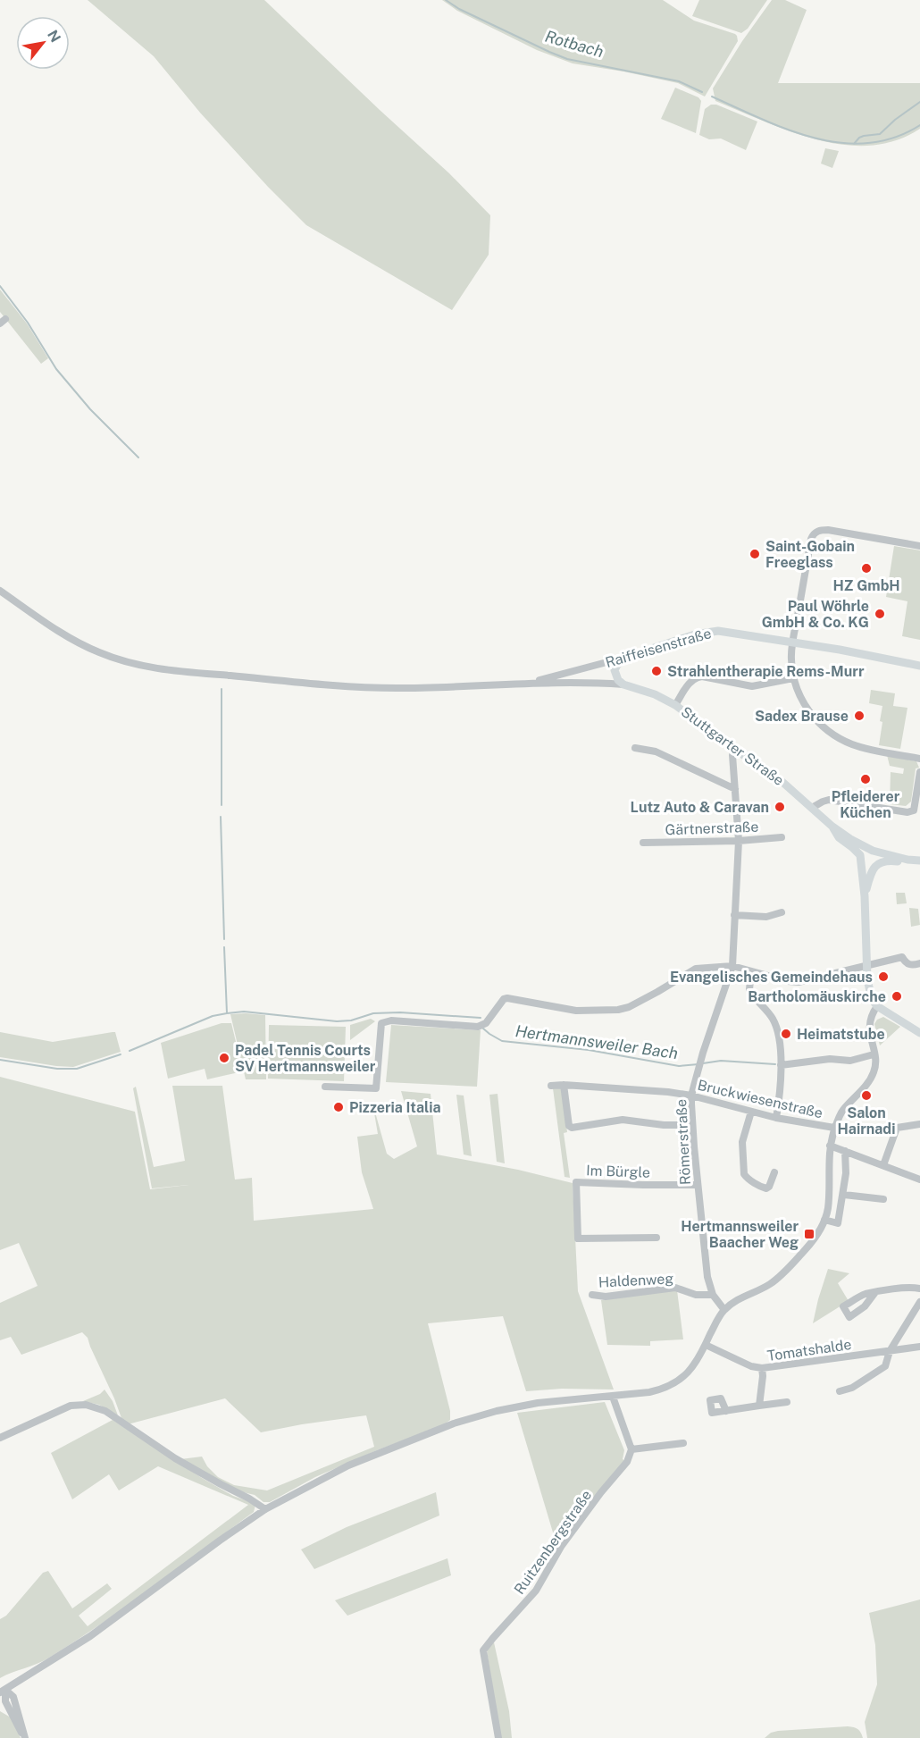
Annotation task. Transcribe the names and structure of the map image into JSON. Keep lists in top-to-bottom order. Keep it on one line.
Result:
{"streets":{"main road":["Raiffeisenstraße","Stuttgarter Straße"],"street":["Gärtnerstraße","Bruckwiesenstraße","Römerstraße","Im Bürgle","Haldenweg","Tomatshalde","Ruitzenbergstraße"]},"crossings":[["Raiffeisenstraße","Stuttgarter Straße"],["Stuttgarter Straße","Römerstraße"],["Gärtnerstraße","Römerstraße"],["Bruckwiesenstraße","Römerstraße"],["Römerstraße","Im Bürgle"],["Römerstraße","Haldenweg"]],"water":["Rotbach","Hertmannsweiler Bach"],"places":{"other":["Saint-Gobain Freeglass","HZ GmbH","Paul Wöhrle GmbH & Co. KG","Strahlentherapie Rems-Murr","Sadex Brause","Pfleiderer Küchen","Lutz Auto & Caravan","Evangelisches Gemeindehaus","Bartholomäuskirche","Heimatstube","Padel Tennis Courts SV Hertmannsweiler","Salon Hairnadi","Pizzeria Italia"],"transit":["Hertmannsweiler Baacher Weg"]},"north":"top right"}
